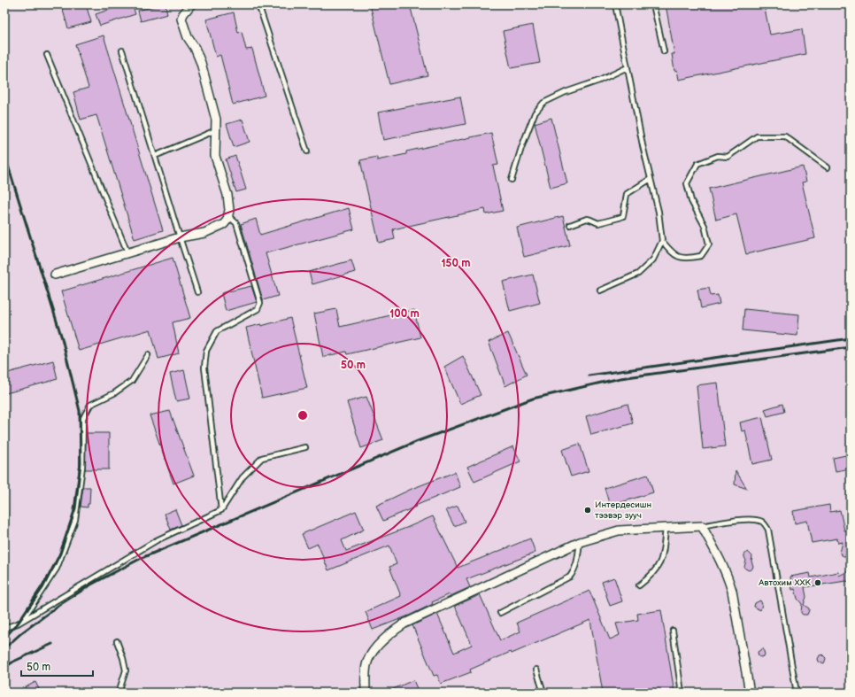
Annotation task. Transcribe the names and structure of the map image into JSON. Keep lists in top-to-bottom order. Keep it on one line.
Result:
{"places":["Интердесишн тээвэр зууч","Автохим ХХК"],"scale_bar":"50 m","rings":["150 m","100 m","50 m"]}
